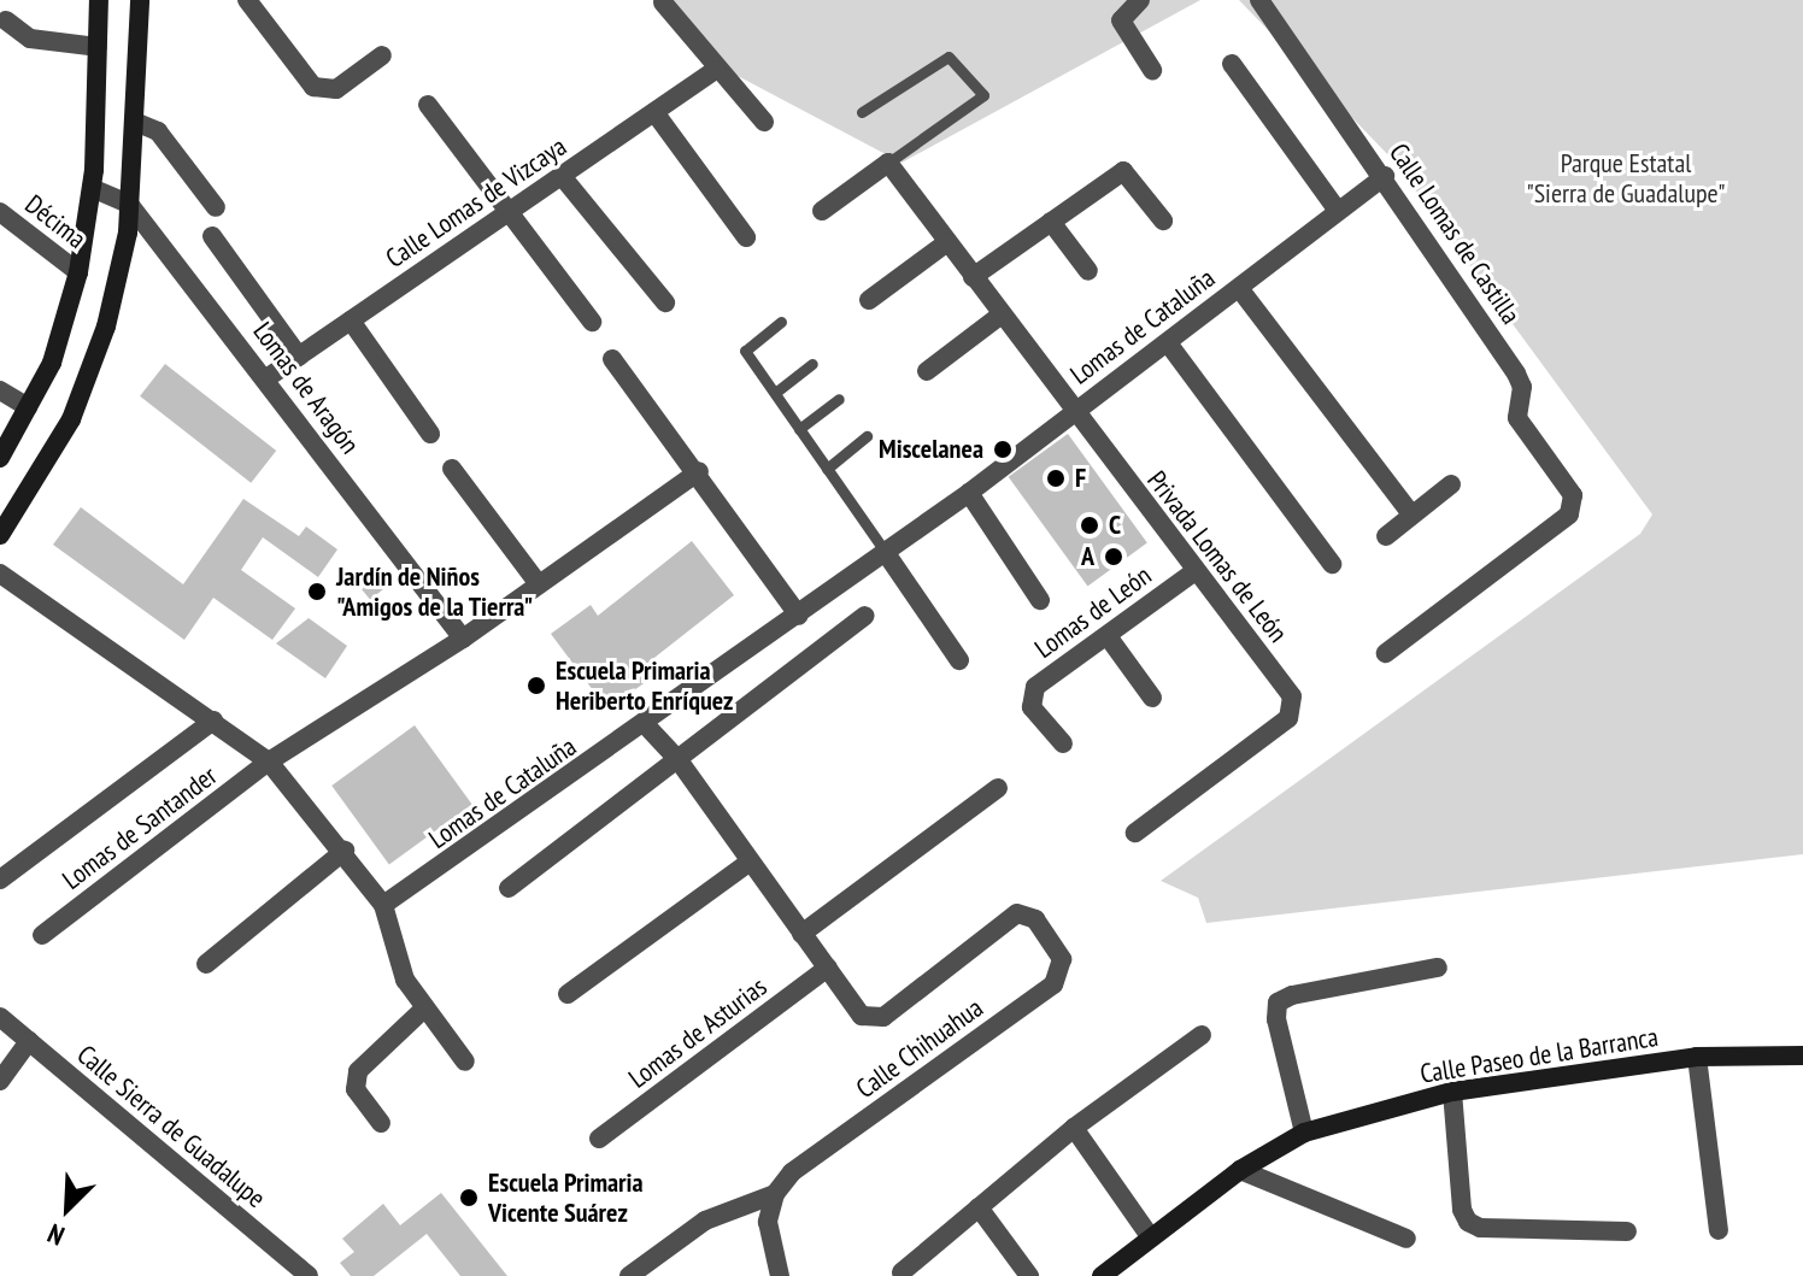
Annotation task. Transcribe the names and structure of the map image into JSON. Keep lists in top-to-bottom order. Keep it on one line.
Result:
{"streets":{"street":["Calle Lomas de Vizcaya","Décima","Calle Lomas de Castilla","Lomas de Cataluña","Lomas de Aragón","Privada Lomas de León","Lomas de León","Lomas de Santander","Lomas de Asturias","Calle Chihuahua","Calle Paseo de la Barranca","Calle Sierra de Guadalupe"]},"crossings":[["Calle Lomas de Vizcaya","Lomas de Aragón"],["Calle Lomas de Castilla","Lomas de Cataluña"],["Lomas de Cataluña","Privada Lomas de León"],["Lomas de Cataluña","Lomas de Santander"],["Privada Lomas de León","Lomas de León"],["Lomas de Asturias","Calle Chihuahua"]],"parks":["Parque Estatal \"Sierra de Guadalupe\""],"places":["Miscelanea","F","C","A","Jardín de Niños \"Amigos de la Tierra\"","Escuela Primaria Heriberto Enríquez","Escuela Primaria Vicente Suárez"],"north":"bottom left"}
